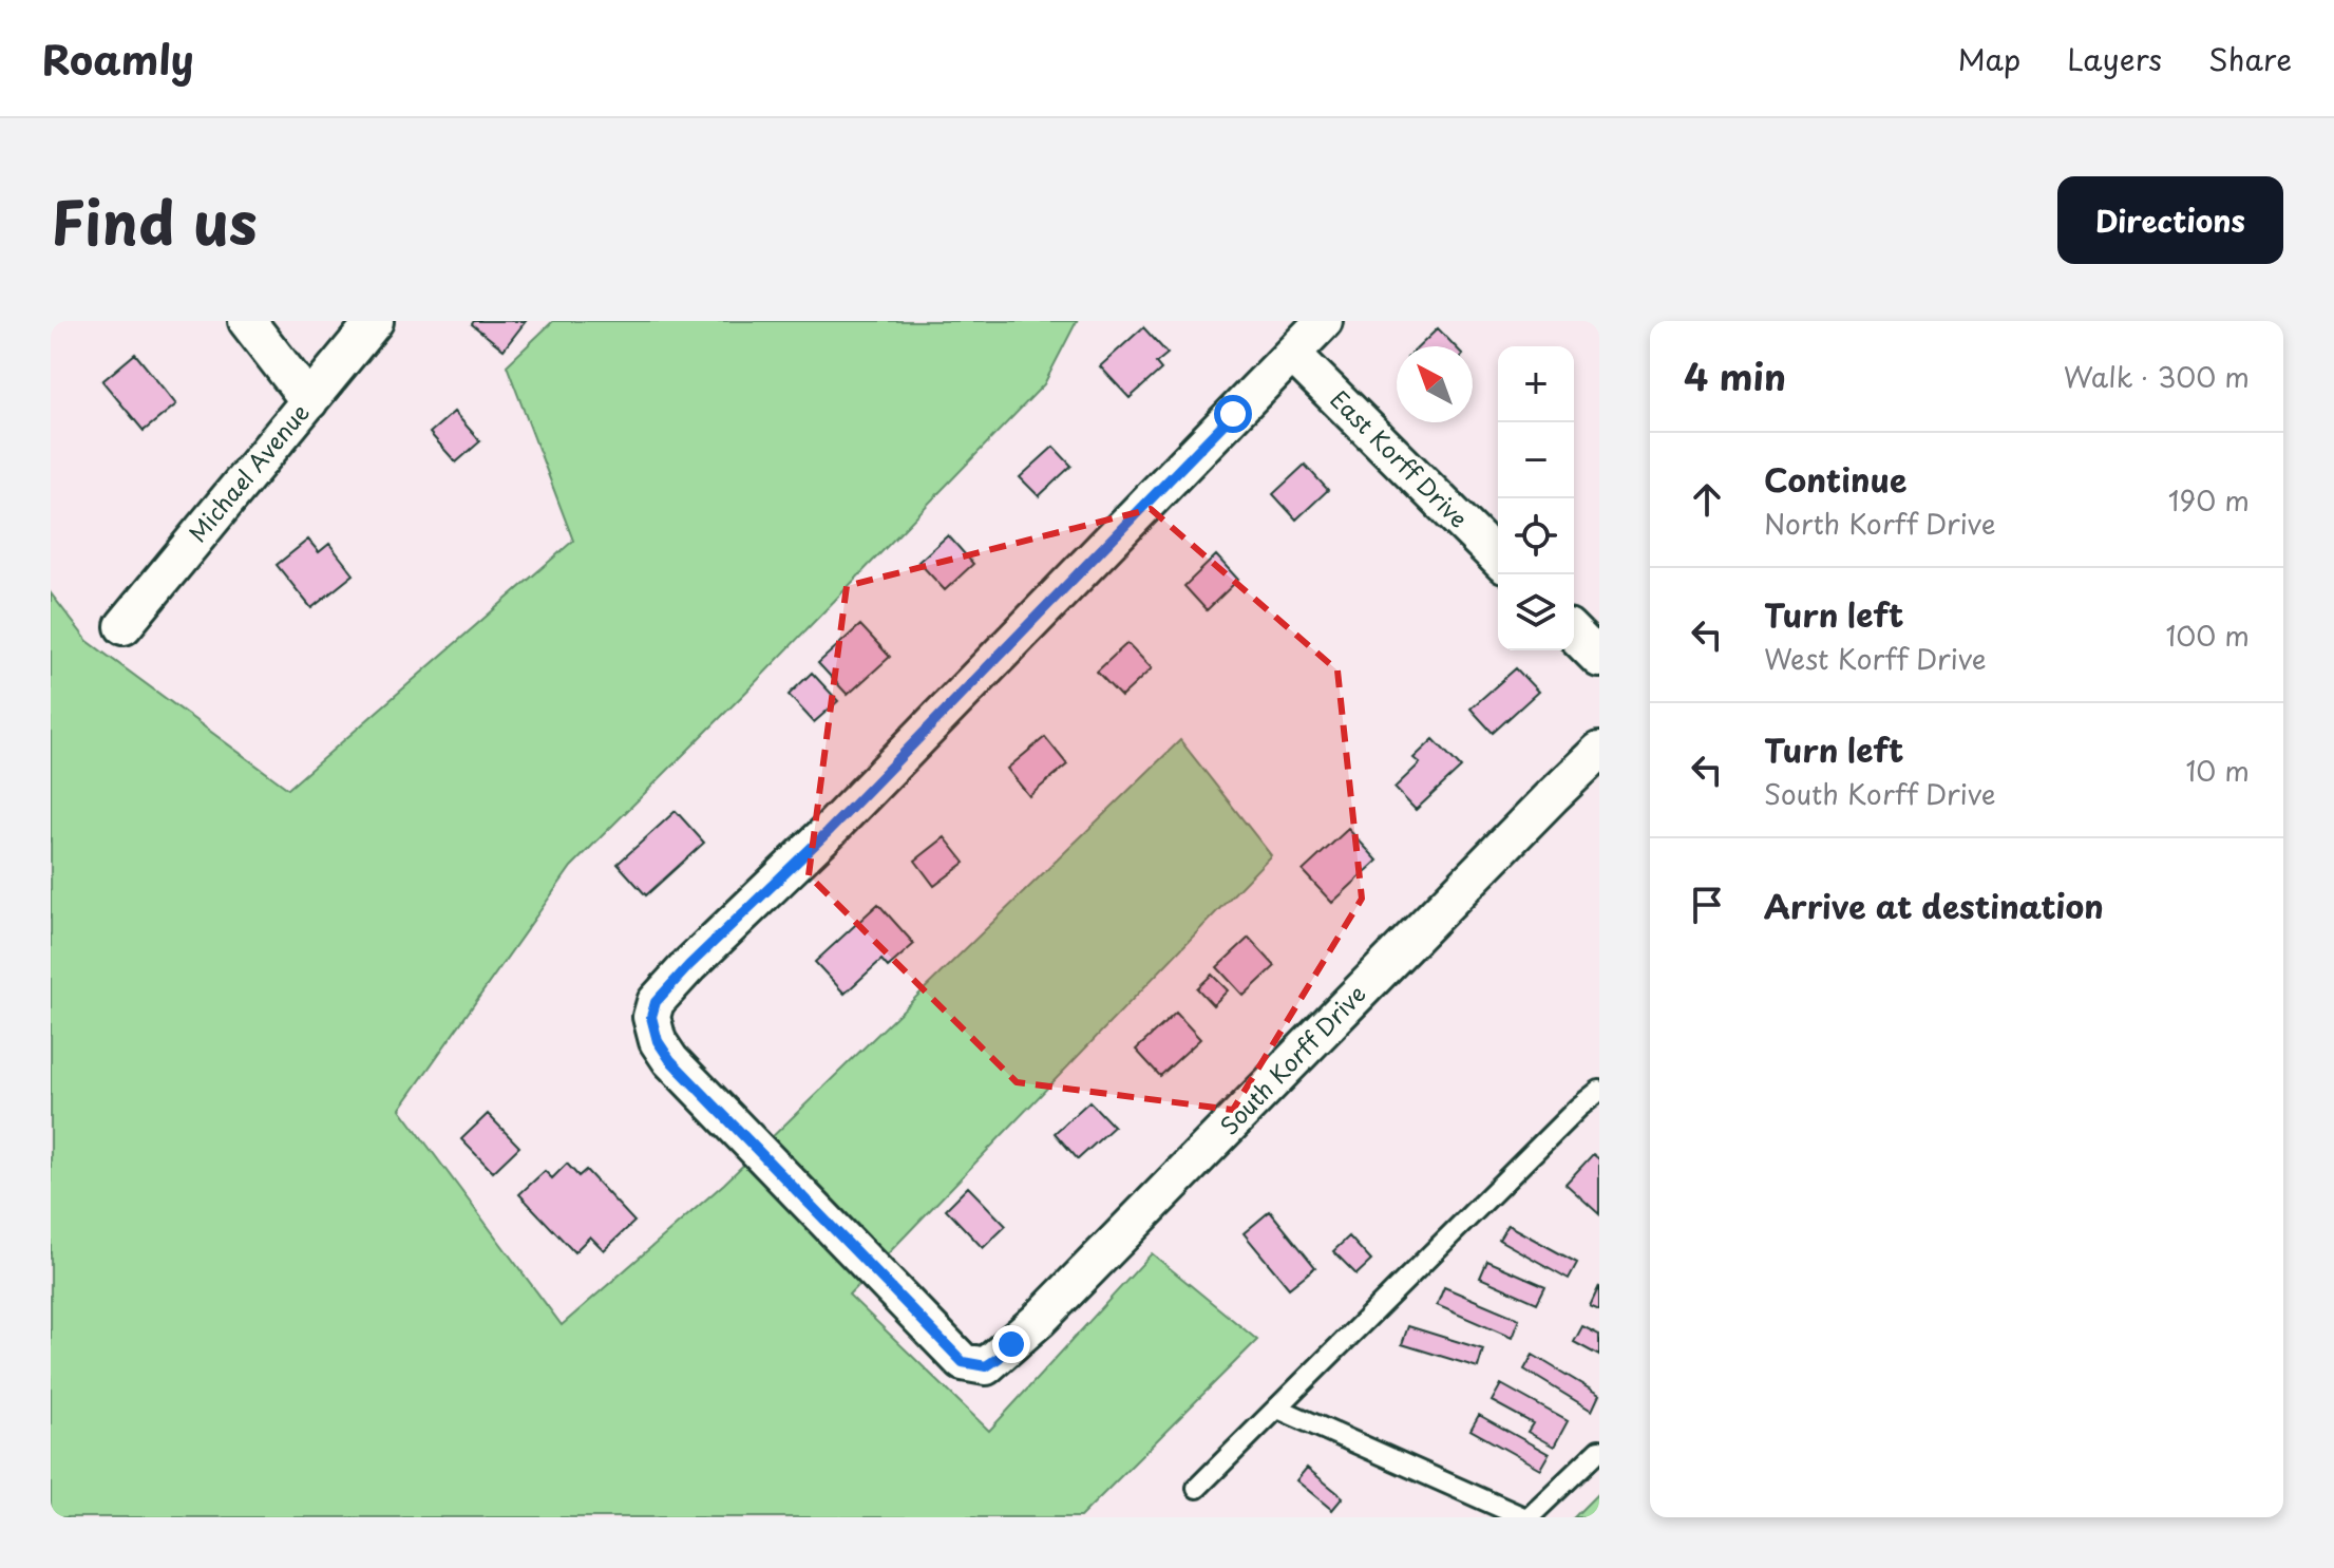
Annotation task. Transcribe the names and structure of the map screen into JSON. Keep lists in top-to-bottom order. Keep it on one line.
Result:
{"streets":{"street":["East Korff Drive","Michael Avenue","South Korff Drive"]},"crossings":[["East Korff Drive","South Korff Drive"]],"north":"top left","page":{"header":"Roamly","nav":["Map","Layers","Share"],"title":"Find us","buttons":"Directions","heading":["4 min","Walk · 300 m"],"map_buttons":["+","−"],"list":[["Continue","North Korff Drive","190 m"],["Turn left","West Korff Drive","100 m"],["Turn left","South Korff Drive","10 m"],"Arrive at destination"]}}
